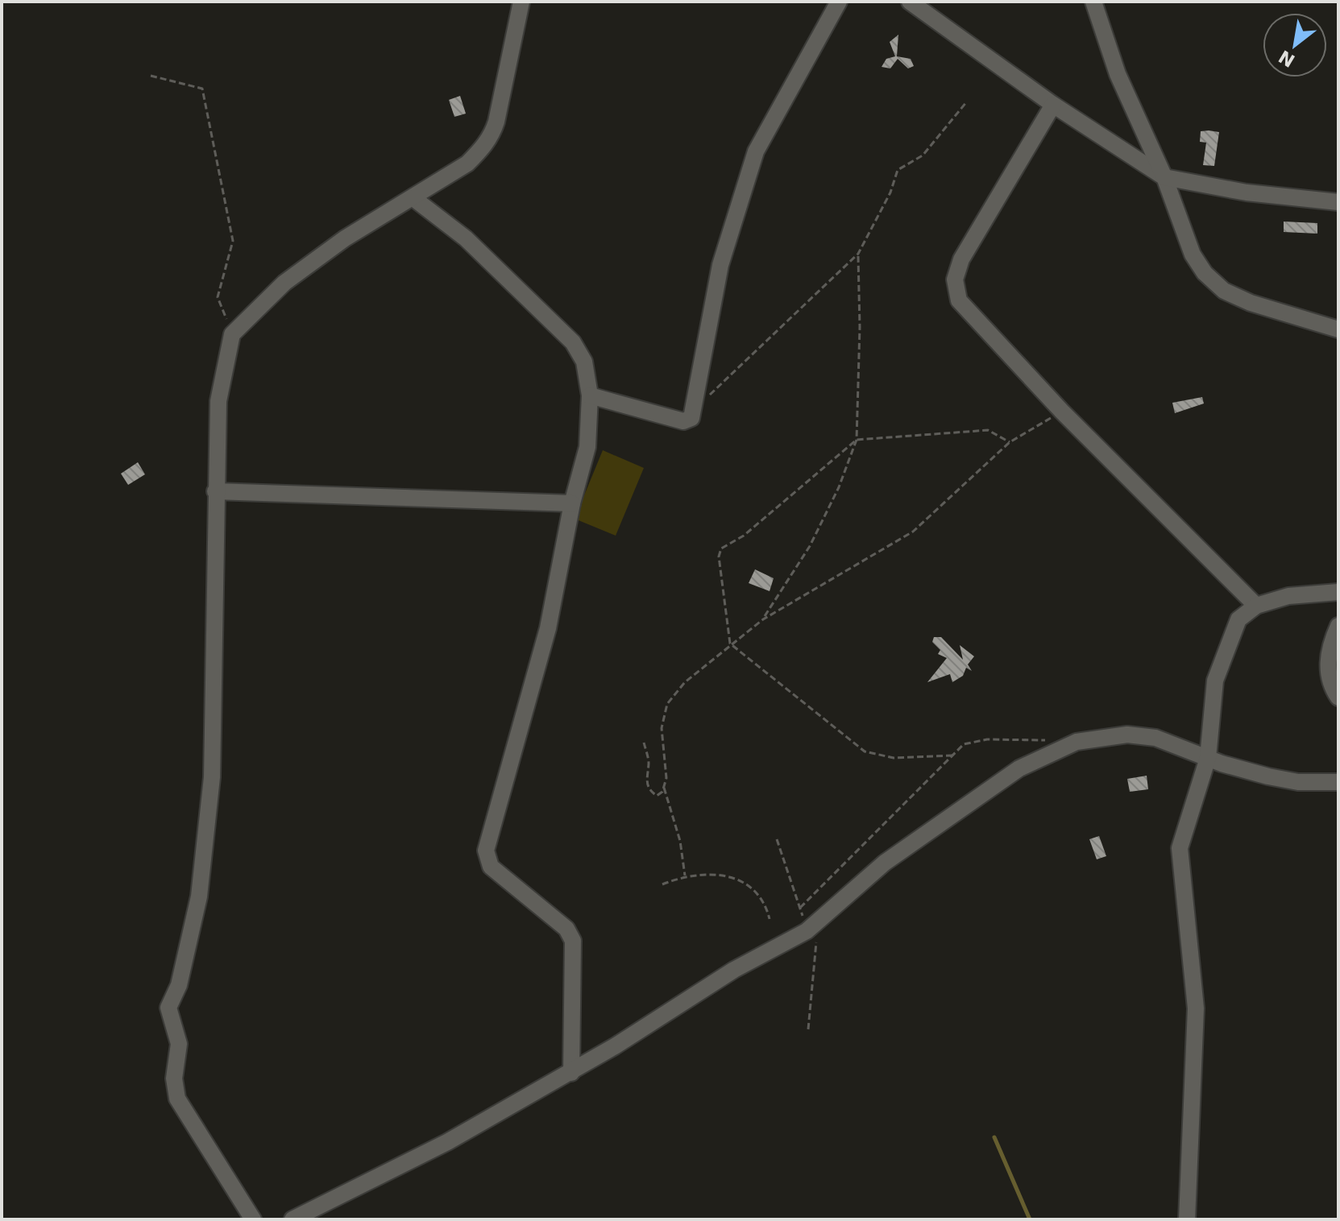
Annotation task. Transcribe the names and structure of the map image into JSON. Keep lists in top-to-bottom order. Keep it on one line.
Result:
{"north":"bottom left"}
